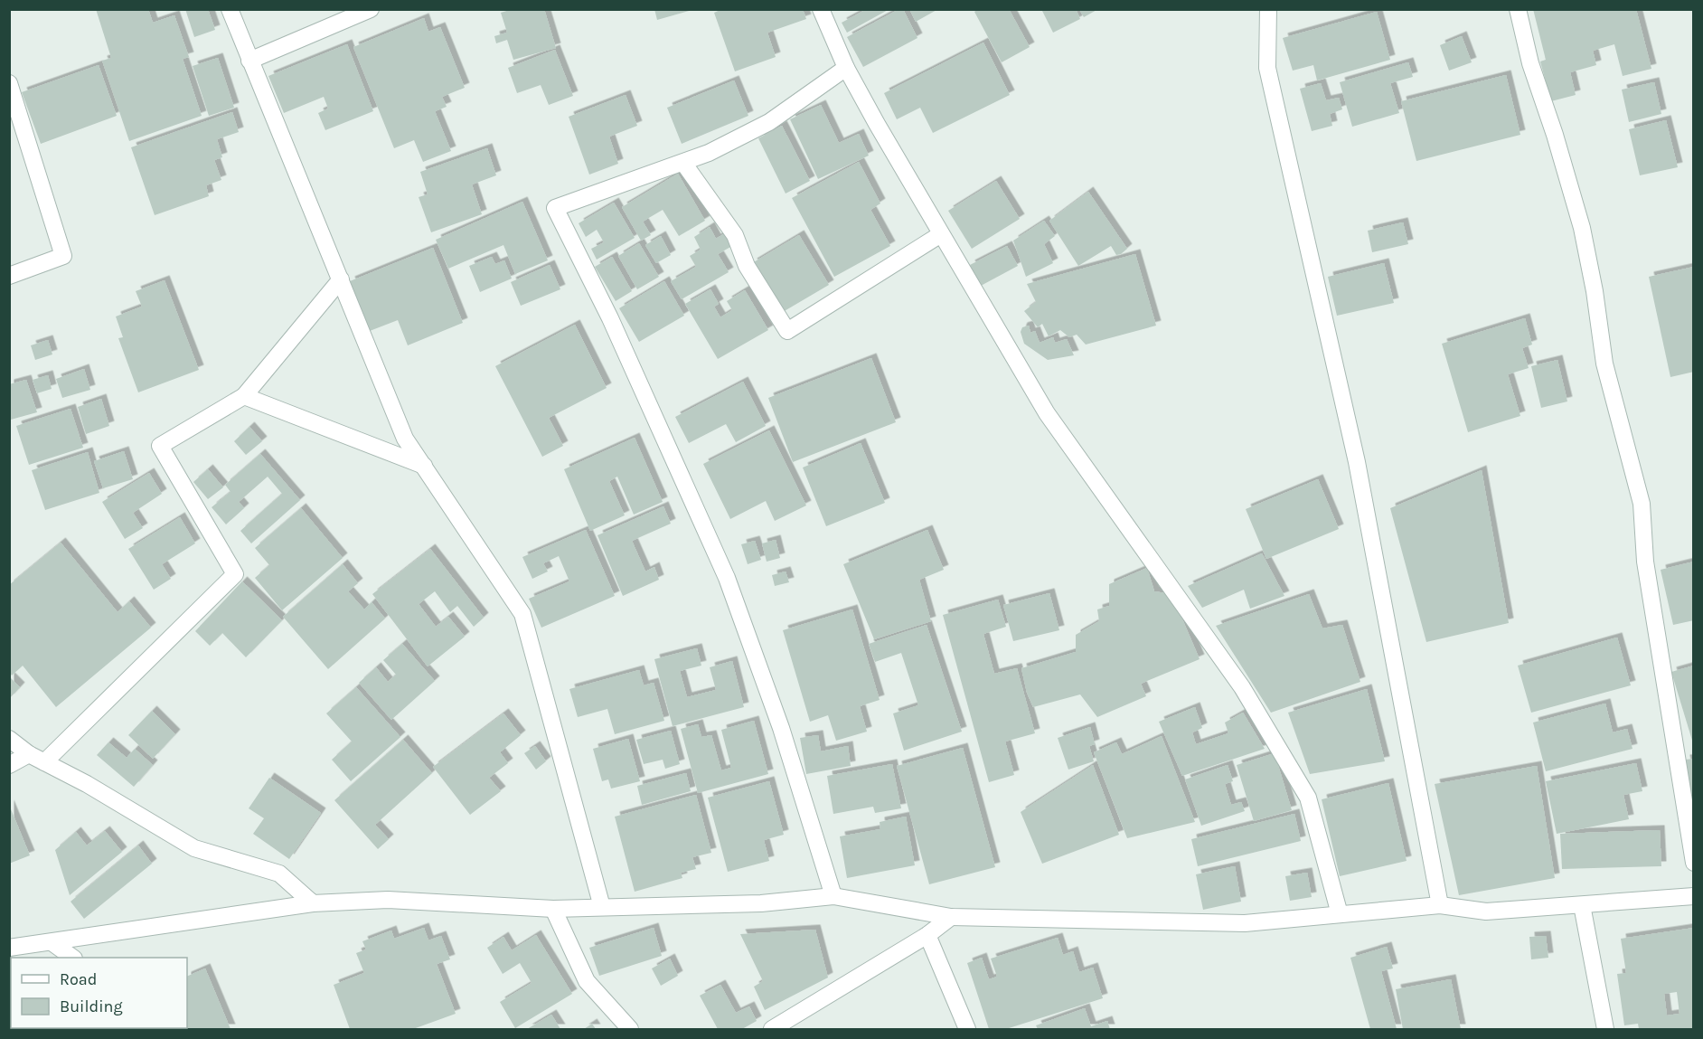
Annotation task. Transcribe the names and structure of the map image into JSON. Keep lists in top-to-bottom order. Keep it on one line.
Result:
{"legend":["Road","Building"]}
